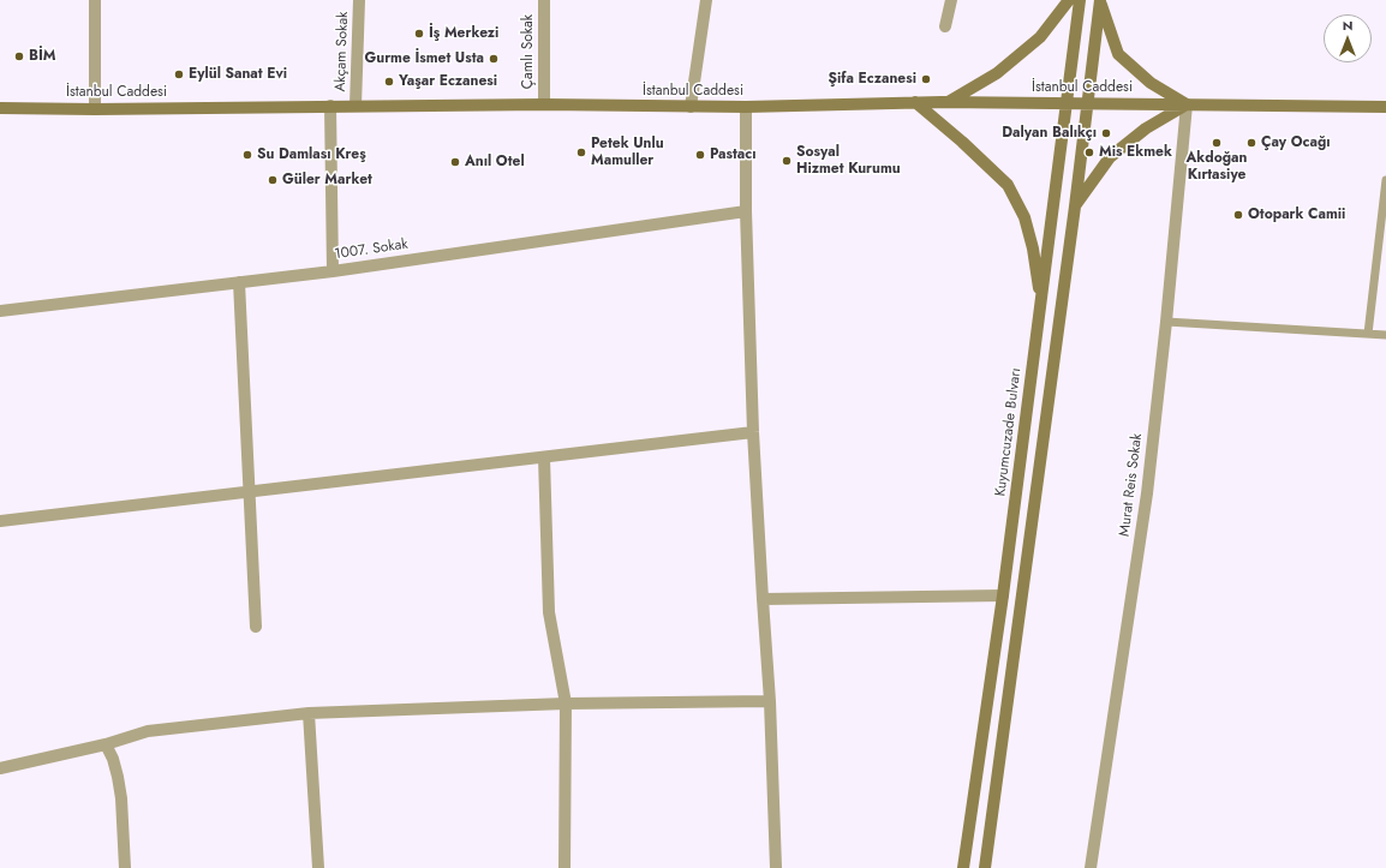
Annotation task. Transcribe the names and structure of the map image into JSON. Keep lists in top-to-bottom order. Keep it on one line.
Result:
{"streets":{"main road":["İstanbul Caddesi","Kuyumcuzade Bulvarı"],"street":["Akçam Sokak","Çamlı Sokak","1007. Sokak","Murat Reis Sokak"]},"crossings":[["Akçam Sokak","İstanbul Caddesi"],["Çamlı Sokak","İstanbul Caddesi"],["İstanbul Caddesi","Kuyumcuzade Bulvarı"],["İstanbul Caddesi","Murat Reis Sokak"]],"places":["İş Merkezi","BİM","Gurme İsmet Usta","Eylül Sanat Evi","Şifa Eczanesi","Yaşar Eczanesi","Dalyan Balıkçı","Akdoğan Kırtasiye","Çay Ocağı","Petek Unlu Mamuller","Mis Ekmek","Su Damlası Kreş","Pastacı","Sosyal Hizmet Kurumu","Anıl Otel","Güler Market","Otopark Camii"],"north":"top"}
